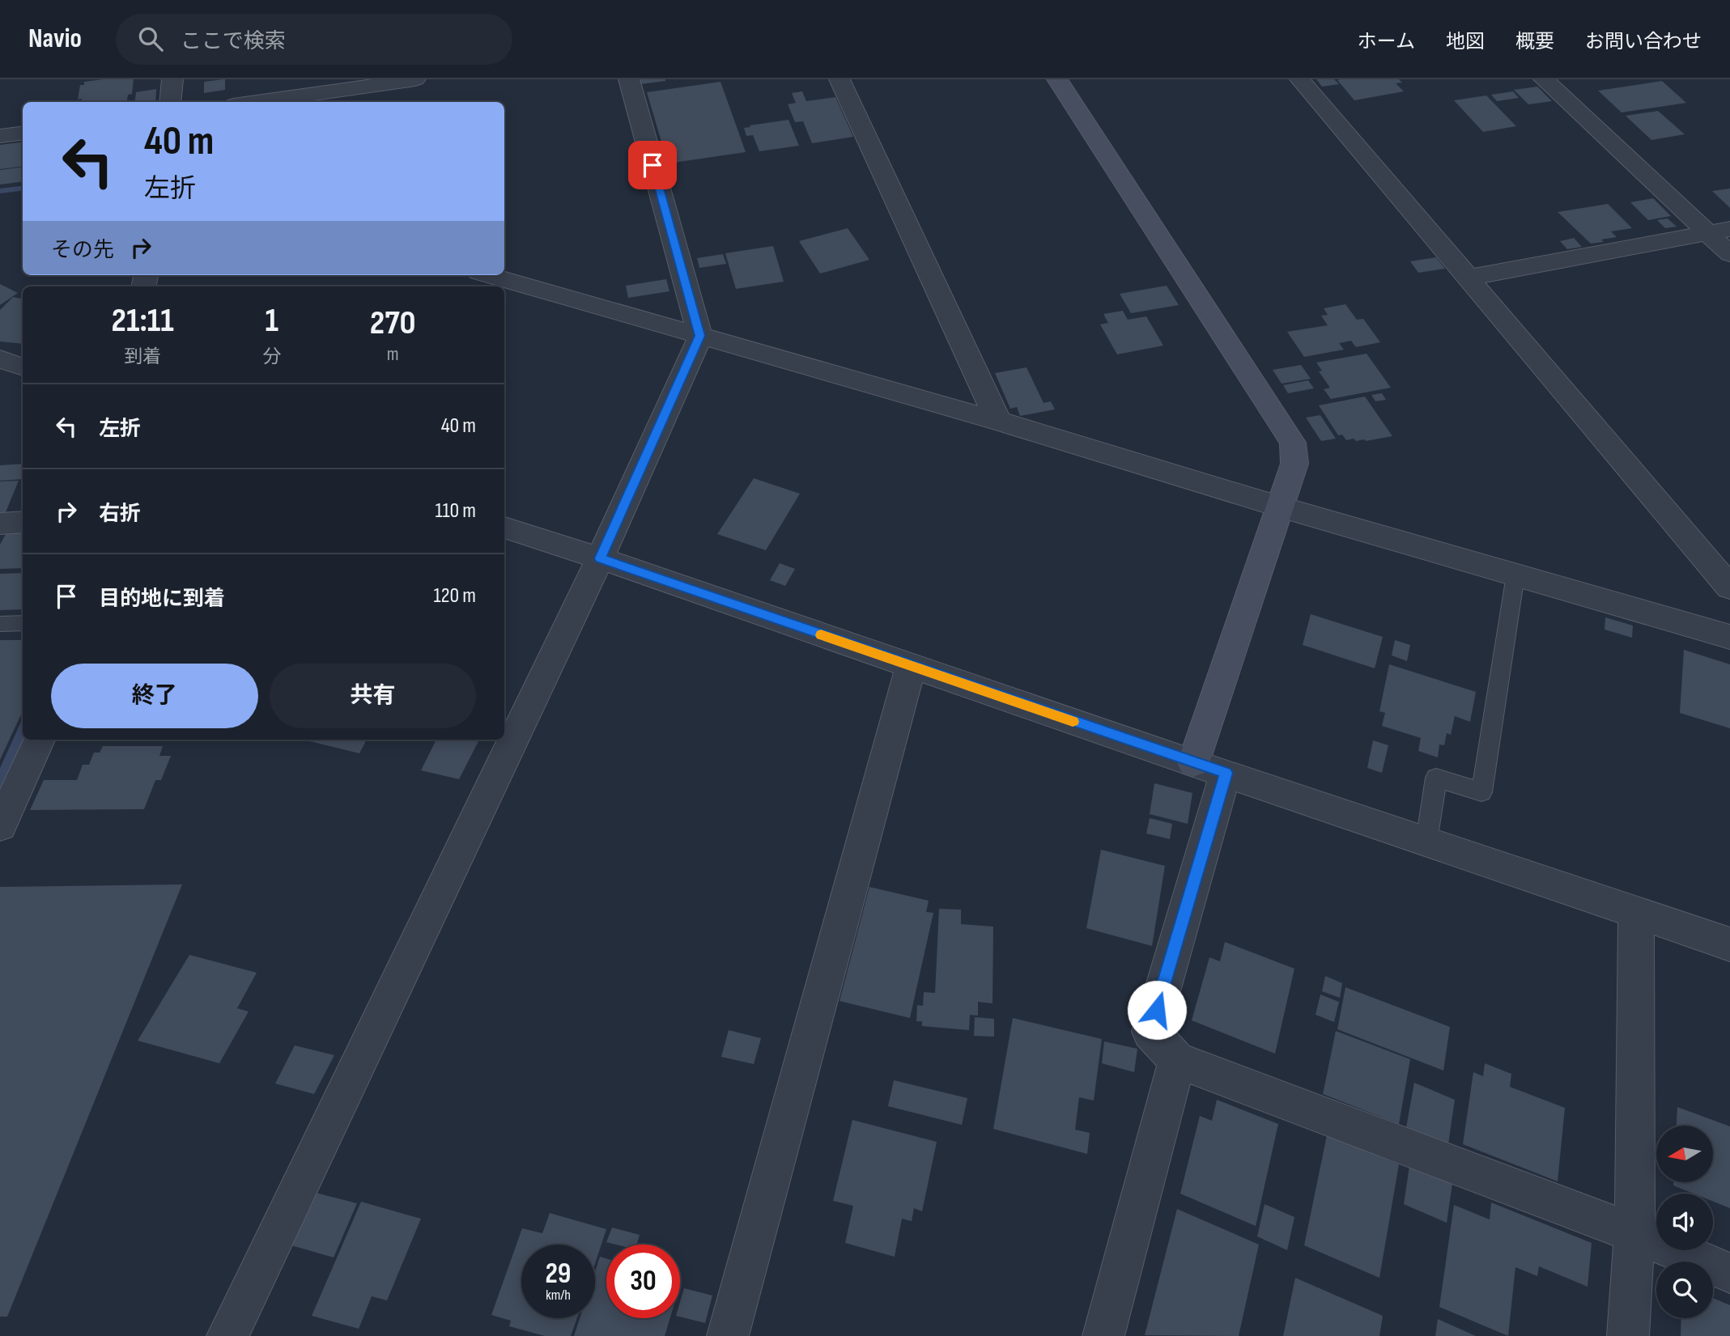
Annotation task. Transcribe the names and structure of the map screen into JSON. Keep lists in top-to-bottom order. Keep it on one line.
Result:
{"north":"left","page":{"header":"Navio","search":"ここで検索","nav":["ホーム","地図","概要","お問い合わせ"],"turn":["40 m","左折"],"then":"その先","eta":["21:11","到着","1","分","270","m"],"list":[{"name":"左折","value":"40 m"},{"name":"右折","value":"110 m"},{"name":"目的地に到着","value":"120 m"}],"buttons":["終了","共有"],"speed":"29 km/h","limit":"30"}}
